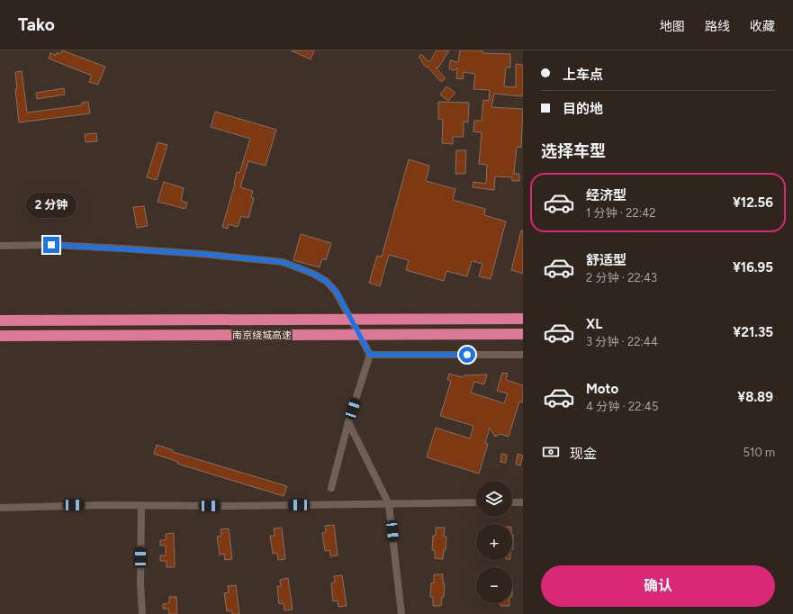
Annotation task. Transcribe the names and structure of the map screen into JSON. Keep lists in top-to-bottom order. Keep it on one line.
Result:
{"streets":{"highway":["南京绕城高速"]},"page":{"header":"Tako","nav":["地图","路线","收藏"],"banner":["上车点","目的地"],"heading":"选择车型","list":[{"name":"经济型","note":"1 分钟 · 22:42","value":"¥12.56"},{"name":"舒适型","note":"2 分钟 · 22:43","value":"¥16.95"},{"name":"XL","note":"3 分钟 · 22:44","value":"¥21.35"},{"name":"Moto","note":"4 分钟 · 22:45","value":"¥8.89"}],"bubble":"2 分钟","pay":["现金","510 m"],"map_buttons":["+","−"],"buttons":"确认"}}
